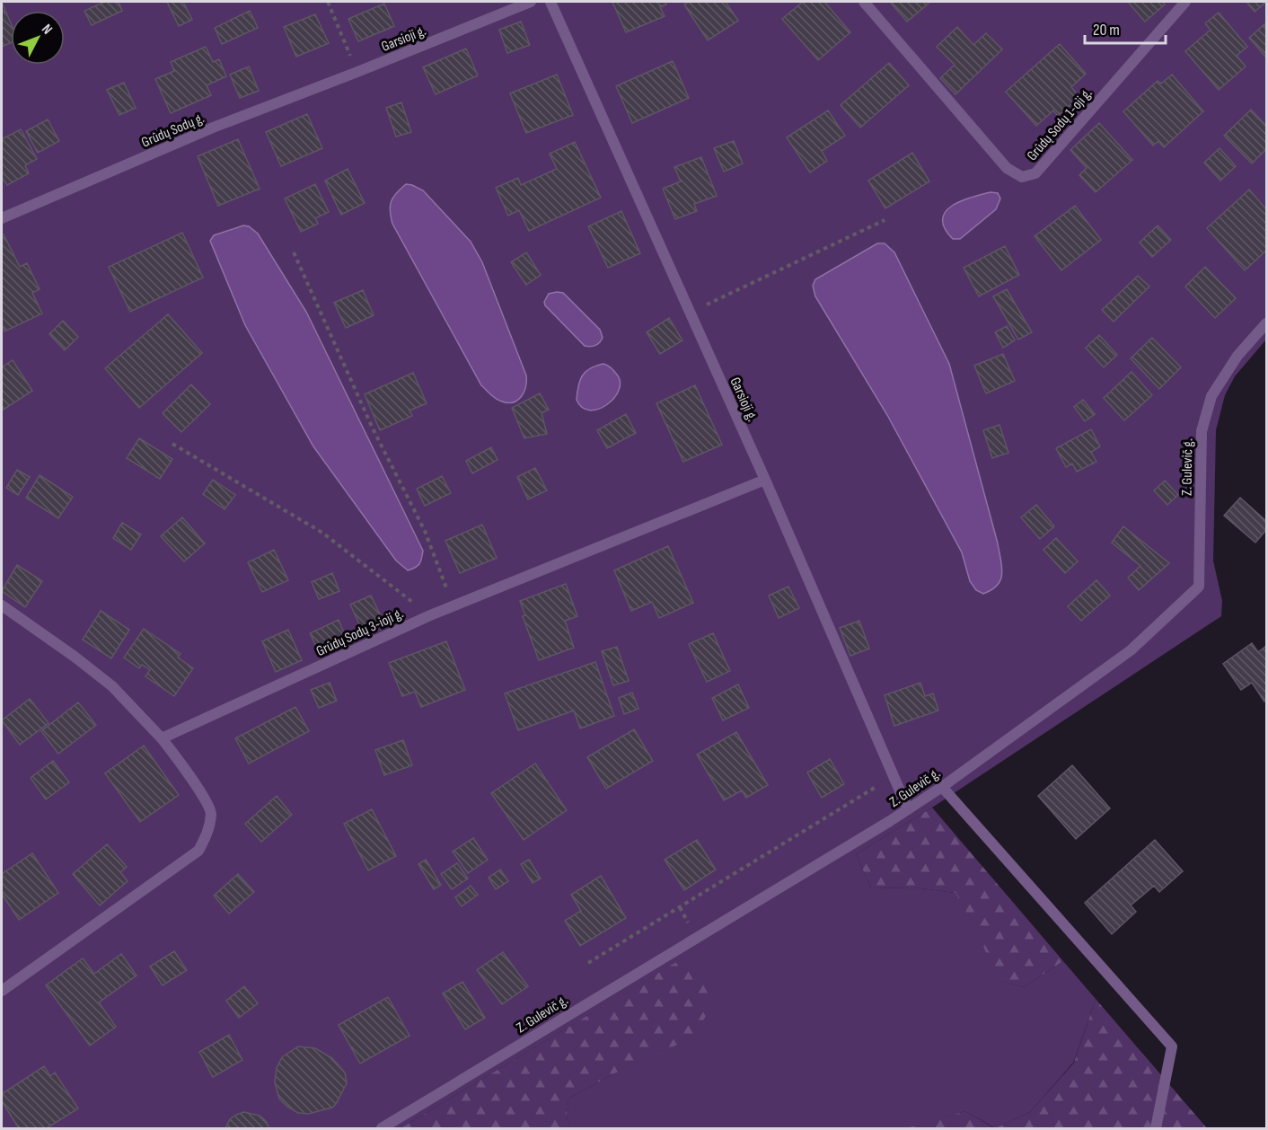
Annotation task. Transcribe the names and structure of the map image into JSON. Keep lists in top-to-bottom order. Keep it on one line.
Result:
{"streets":{"street":["Garsioji g.","Grūdų Sodų 1-oji g.","Grūdų Sodų g.","Z. Gulevič g.","Grūdų Sodų 3-ioji g."]},"crossings":[["Garsioji g.","Grūdų Sodų g."],["Garsioji g.","Z. Gulevič g."],["Garsioji g.","Grūdų Sodų 3-ioji g."]],"scale_bar":"20 m","north":"top right"}
